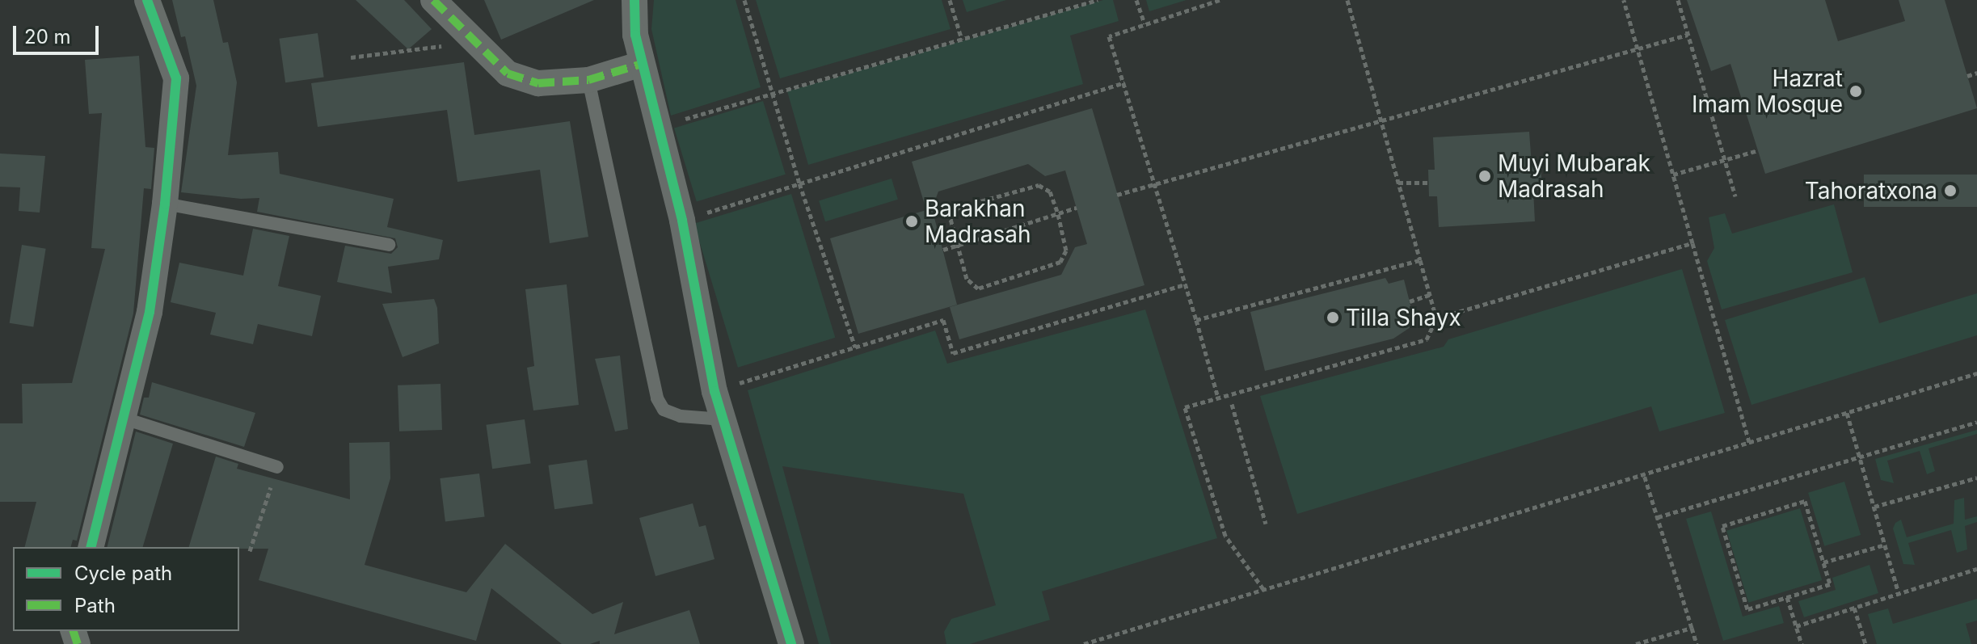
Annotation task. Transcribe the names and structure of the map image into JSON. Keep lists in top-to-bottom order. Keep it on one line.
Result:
{"places":["Hazrat Imam Mosque","Muyi Mubarak Madrasah","Tahoratxona","Barakhan Madrasah","Tilla Shayx"],"legend":["Cycle path","Path"],"scale_bar":"20 m"}
